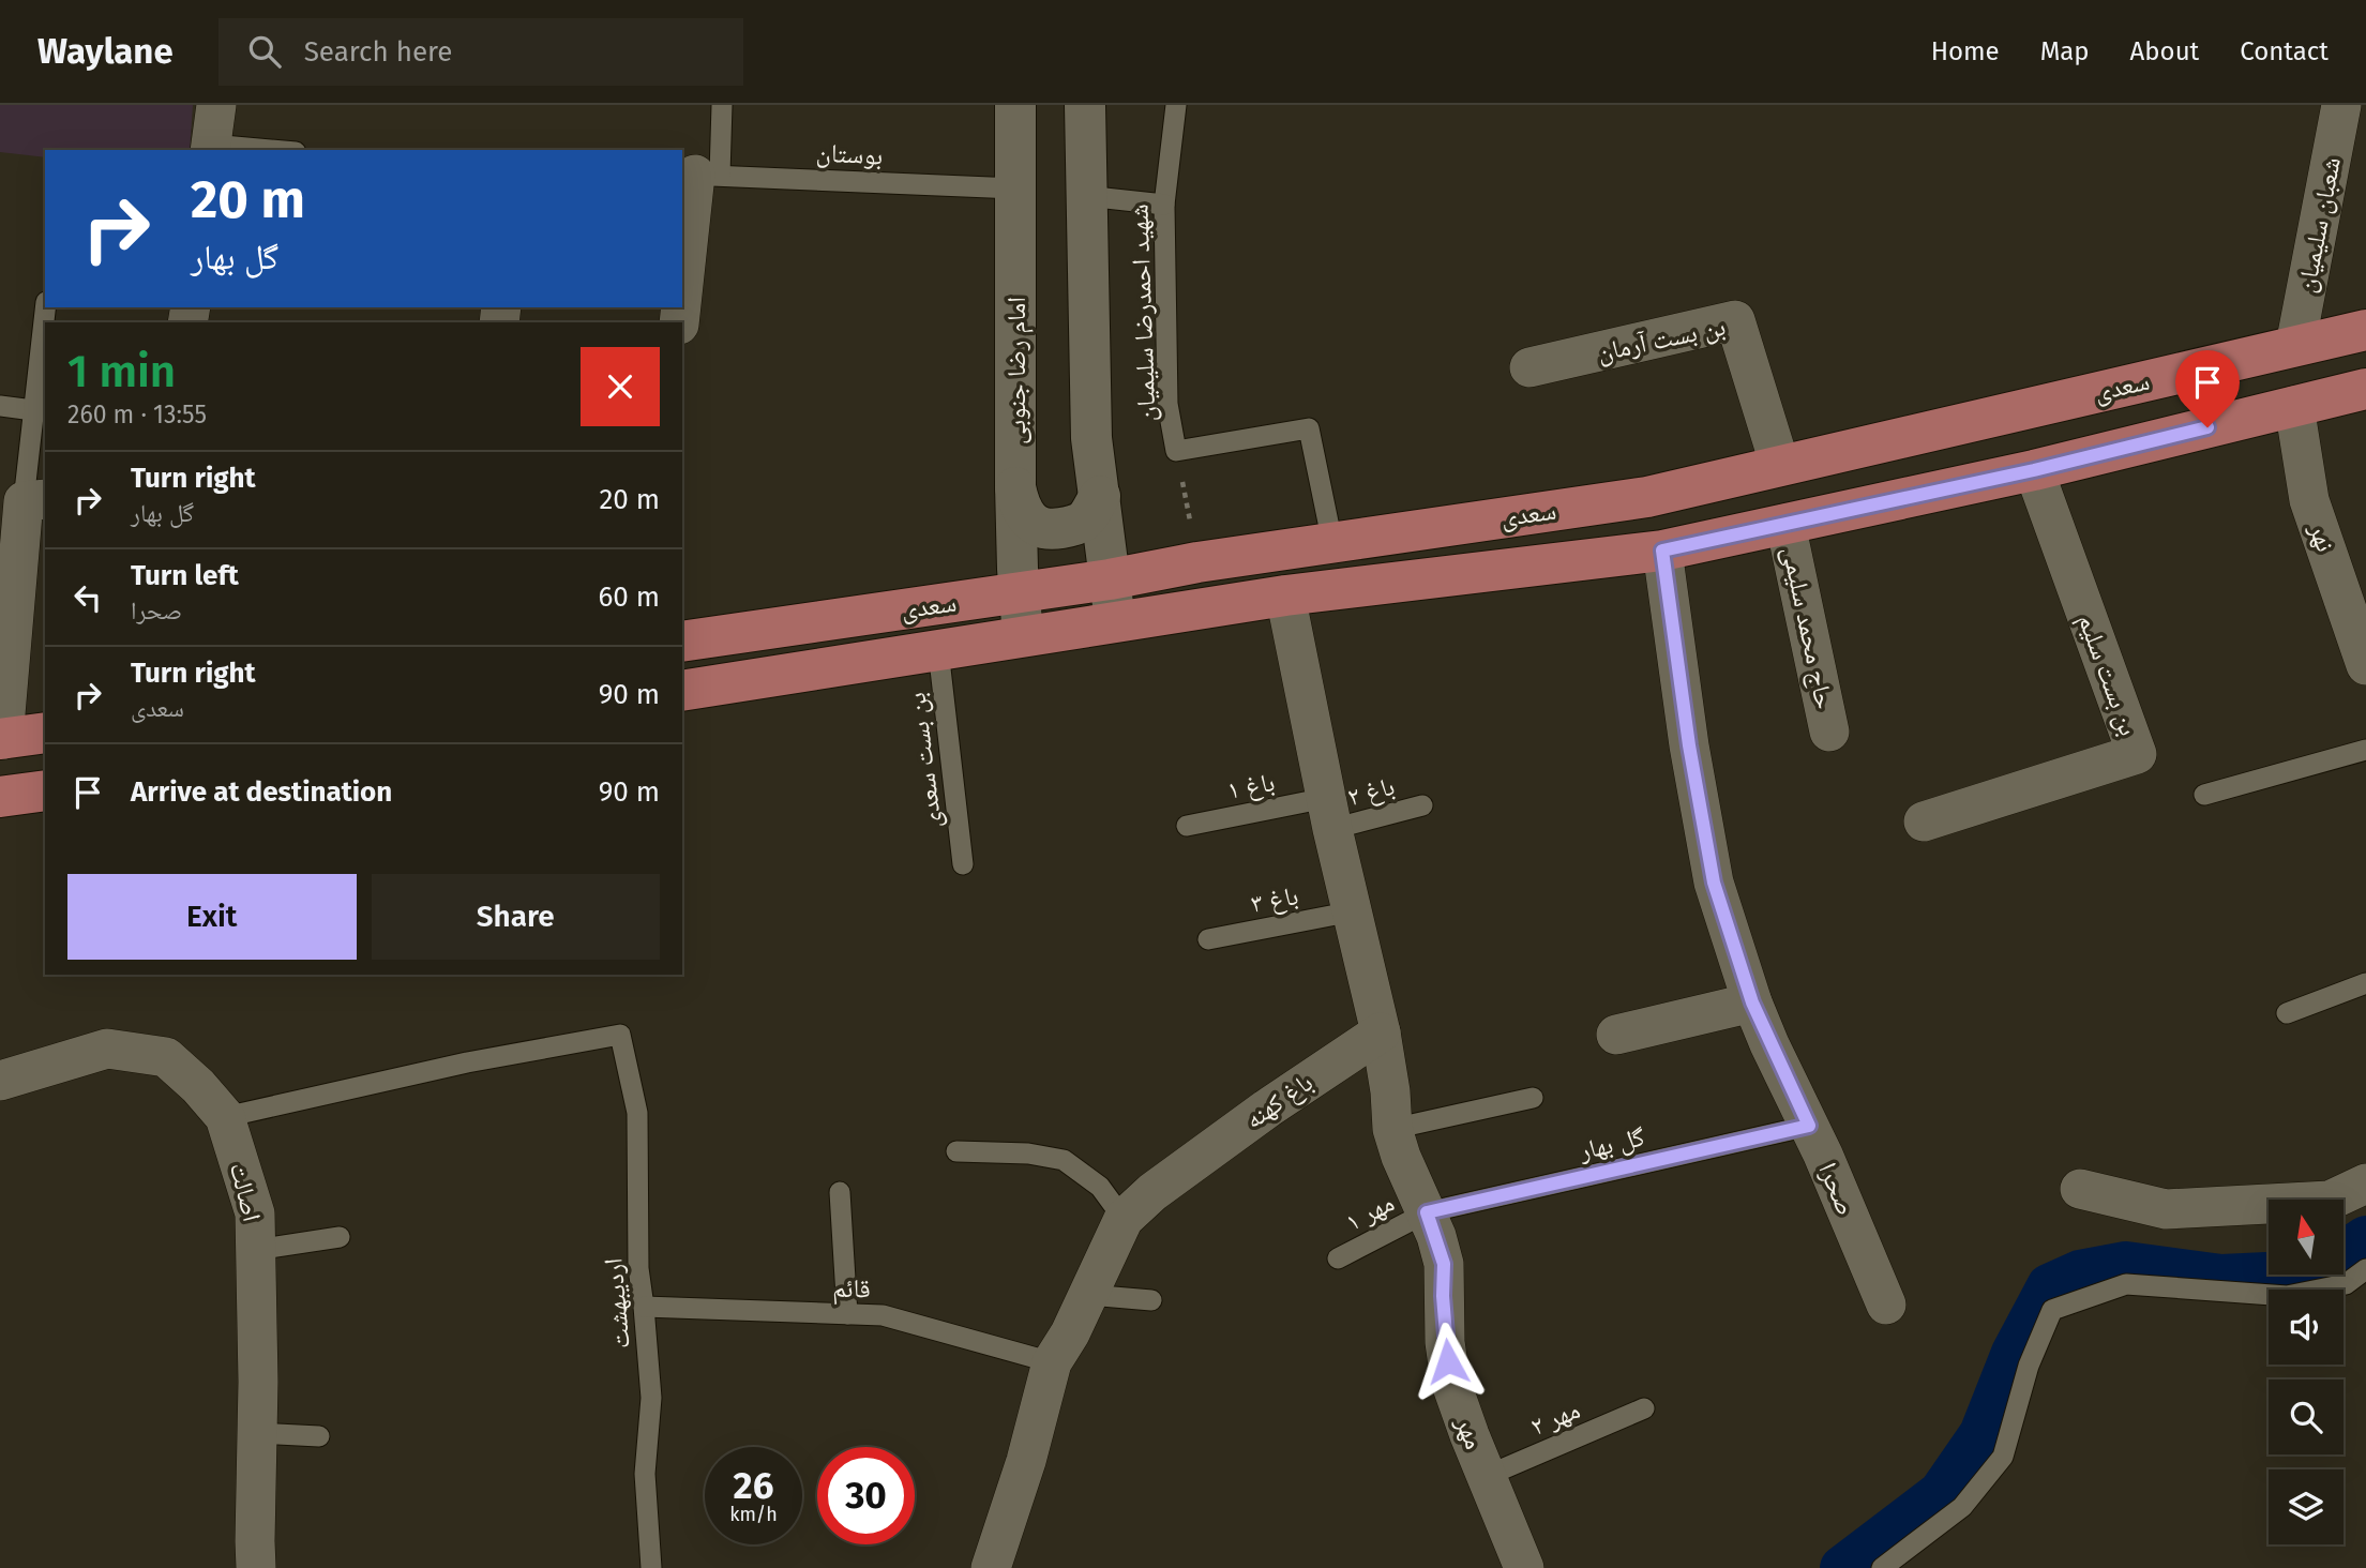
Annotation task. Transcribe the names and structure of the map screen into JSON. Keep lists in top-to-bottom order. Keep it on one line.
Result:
{"streets":{"main road":["سعدی"],"street":["شعبان سلیمیان","بن بست آرمان","امام رضا جنوبی","نهر","حاج محمد سلیمی","بن بست سلیم","باغ کهنه","صحرا","اصالت","مهر"],"lane":["بوستان","شهید احمدرضا سلیمیان","بن بست سعدی","باغ ۱","باغ ۲","باغ ۳","گل بهار","مهر ۱","قائم","اردیبهشت","مهر ۲"]},"crossings":[["بوستان","امام رضا جنوبی"],["شعبان سلیمیان","سعدی"],["شهید احمدرضا سلیمیان","سعدی"],["بن بست آرمان","سعدی"],["امام رضا جنوبی","سعدی"],["سعدی","نهر"],["سعدی","حاج محمد سلیمی"],["سعدی","بن بست سلیم"],["سعدی","بن بست سعدی"],["سعدی","صحرا"],["باغ ۱","باغ ۲"],["باغ کهنه","قائم"],["باغ کهنه","مهر"],["گل بهار","صحرا"],["گل بهار","مهر ۱"],["گل بهار","مهر"],["اصالت","اردیبهشت"],["مهر ۱","مهر"],["قائم","اردیبهشت"],["مهر ۲","مهر"]],"north":"top","page":{"header":"Waylane","search":"Search here","nav":["Home","Map","About","Contact"],"turn":["20 m","گل بهار"],"heading":["1 min","260 m · 13:55"],"list":[{"name":"Turn right","note":"گل بهار","value":"20 m"},{"name":"Turn left","note":"صحرا","value":"60 m"},{"name":"Turn right","note":"سعدی","value":"90 m"},{"name":"Arrive at destination","value":"90 m"}],"buttons":["Exit","Share"],"speed":"26 km/h","limit":"30"}}
